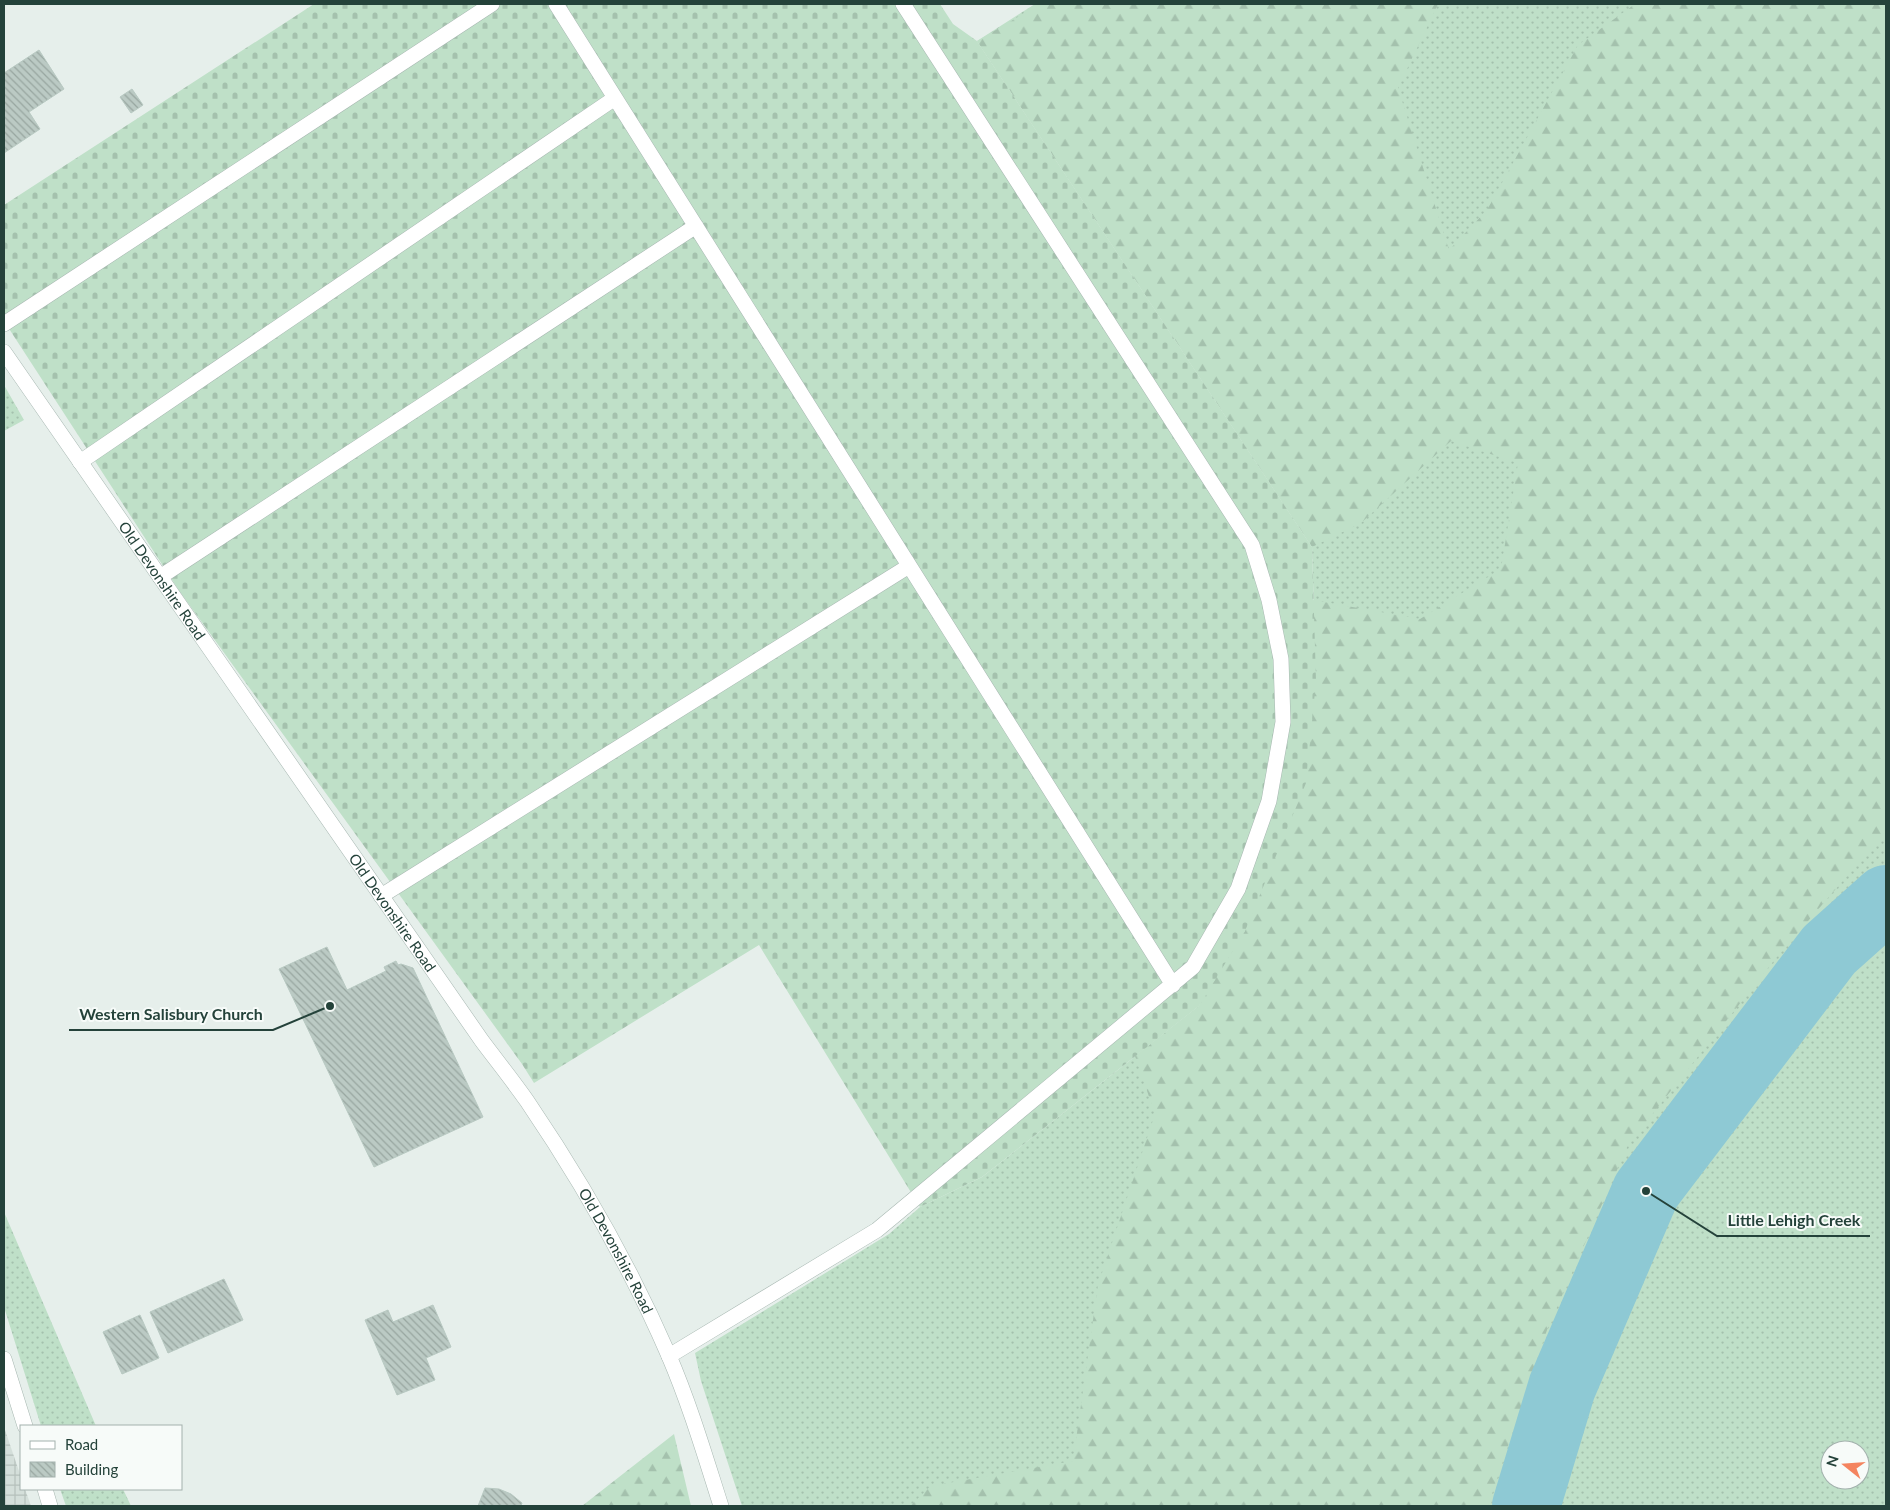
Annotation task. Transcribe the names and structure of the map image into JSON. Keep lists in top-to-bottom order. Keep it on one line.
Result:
{"streets":{"street":["Old Devonshire Road"]},"places":["Western Salisbury Church","Little Lehigh Creek"],"legend":["Road","Building"],"north":"left"}
